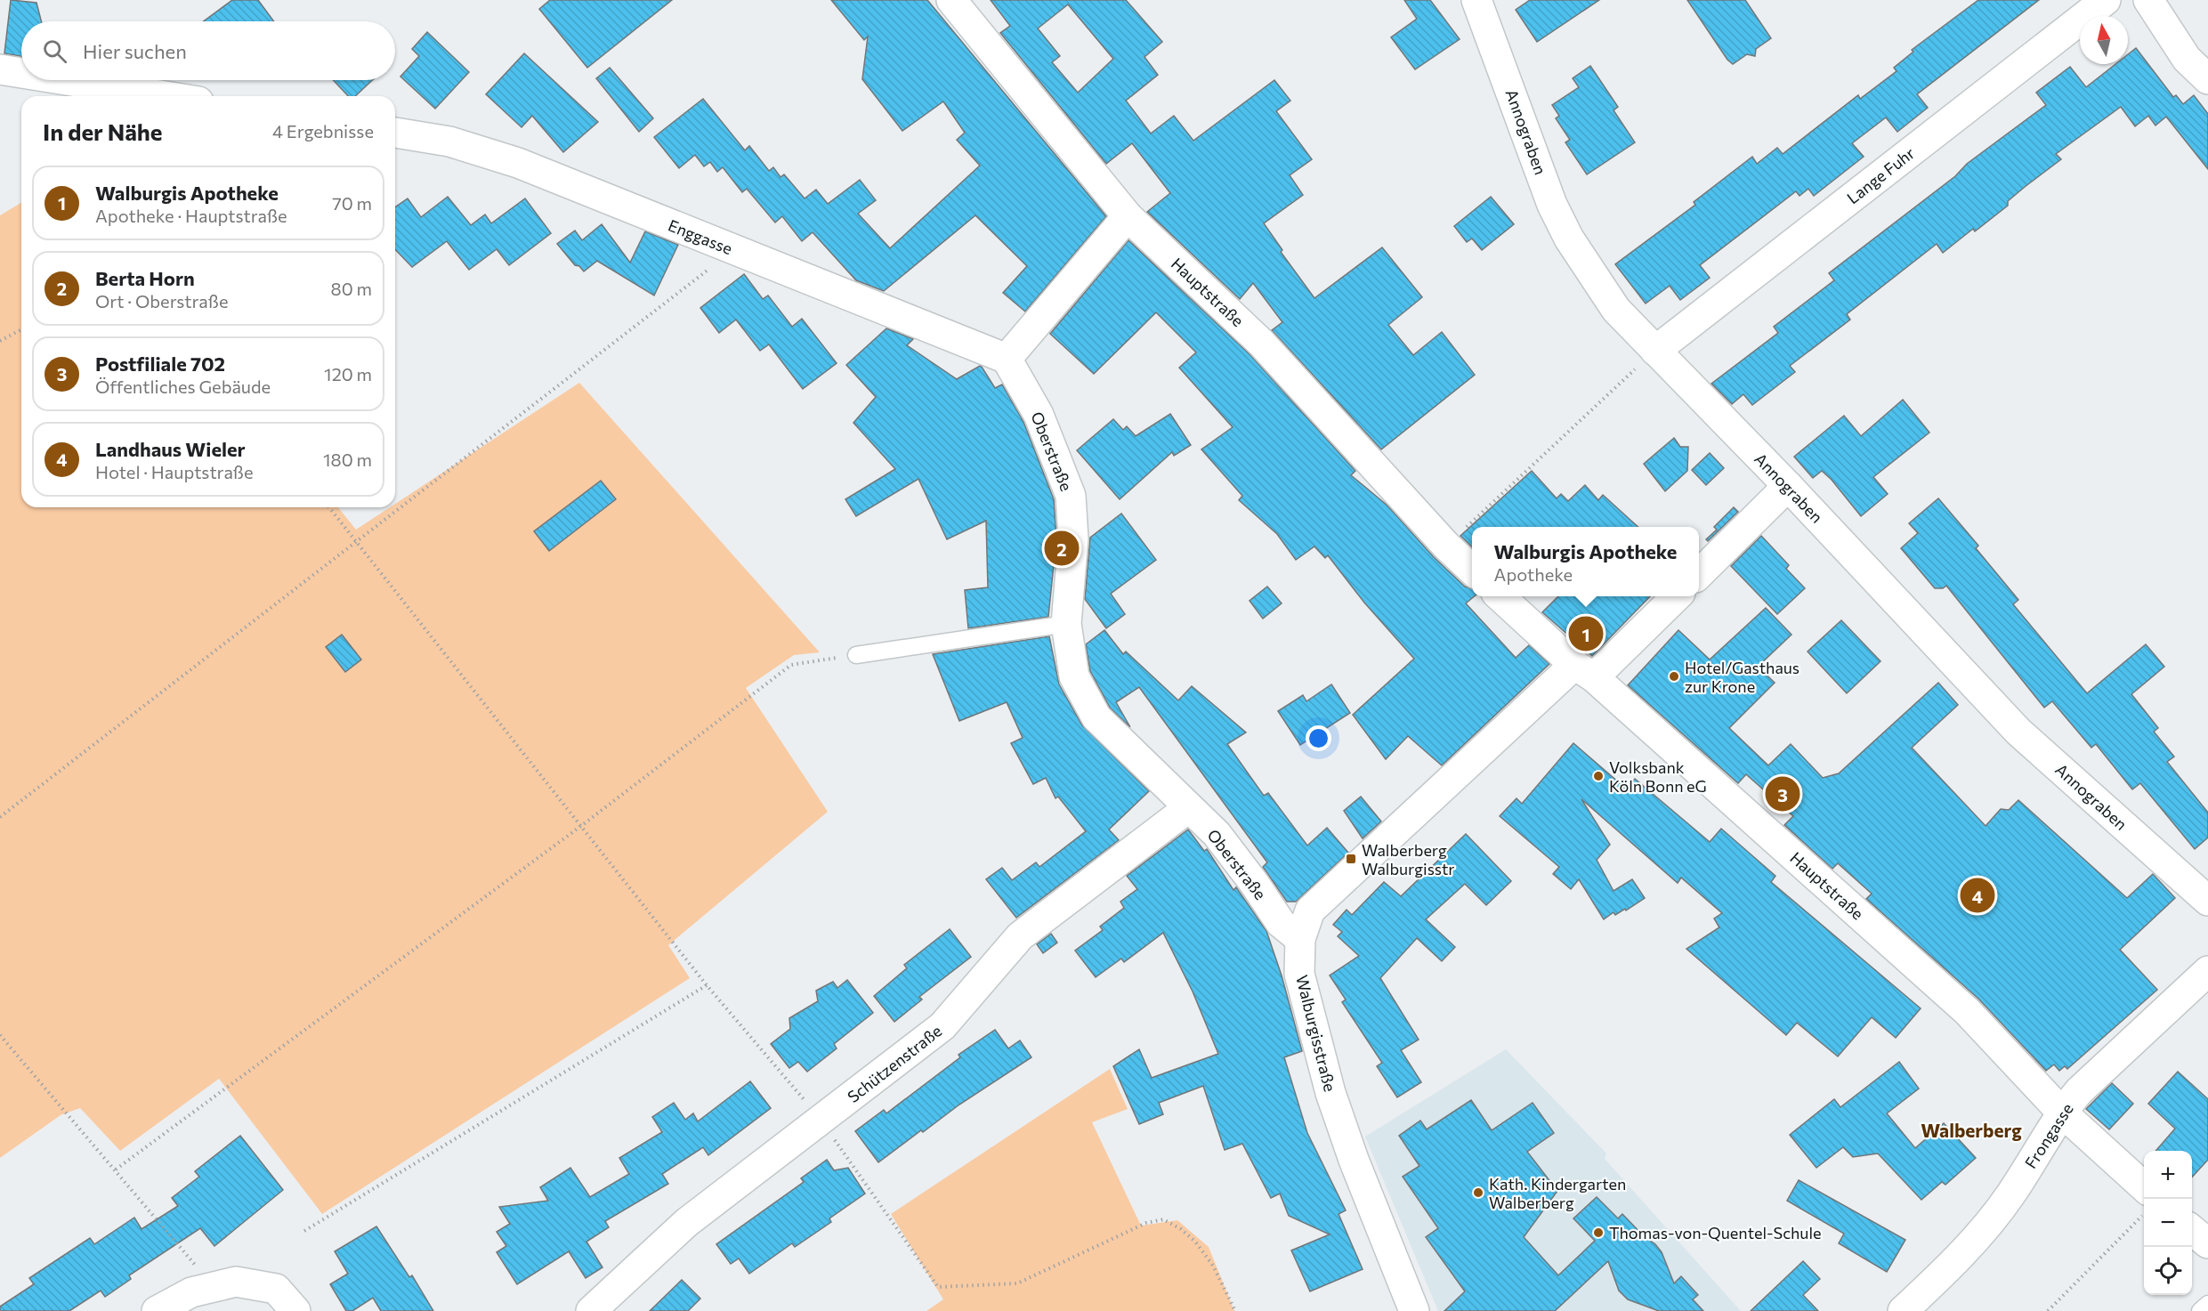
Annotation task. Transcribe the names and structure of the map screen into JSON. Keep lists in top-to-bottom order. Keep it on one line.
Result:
{"streets":{"street":["Annograben","Lange Fuhr","Enggasse","Hauptstraße","Oberstraße","Walburgisstraße","Schützenstraße","Frongasse"]},"crossings":[["Annograben","Lange Fuhr"],["Enggasse","Oberstraße"],["Hauptstraße","Walburgisstraße"],["Hauptstraße","Frongasse"],["Oberstraße","Walburgisstraße"],["Oberstraße","Schützenstraße"]],"districts":["Walberberg"],"places":{"other":["Hotel/Gasthaus zur Krone","Volksbank Köln Bonn eG","Kath. Kindergarten Walberberg","Thomas-von-Quentel-Schule"],"transit":["Walberberg Walburgisstr"]},"north":"top","page":{"search":"Hier suchen","heading":["In der Nähe","4 Ergebnisse"],"list":[{"mark":"1","name":"Walburgis Apotheke","note":"Apotheke · Hauptstraße","value":"70 m"},{"mark":"2","name":"Berta Horn","note":"Ort · Oberstraße","value":"80 m"},{"mark":"3","name":"Postfiliale 702","note":"Öffentliches Gebäude","value":"120 m"},{"mark":"4","name":"Landhaus Wieler","note":"Hotel · Hauptstraße","value":"180 m"}],"popup":["Walburgis Apotheke","Apotheke"],"pins":["2","1","3","4"],"map_buttons":["+","−"]}}
